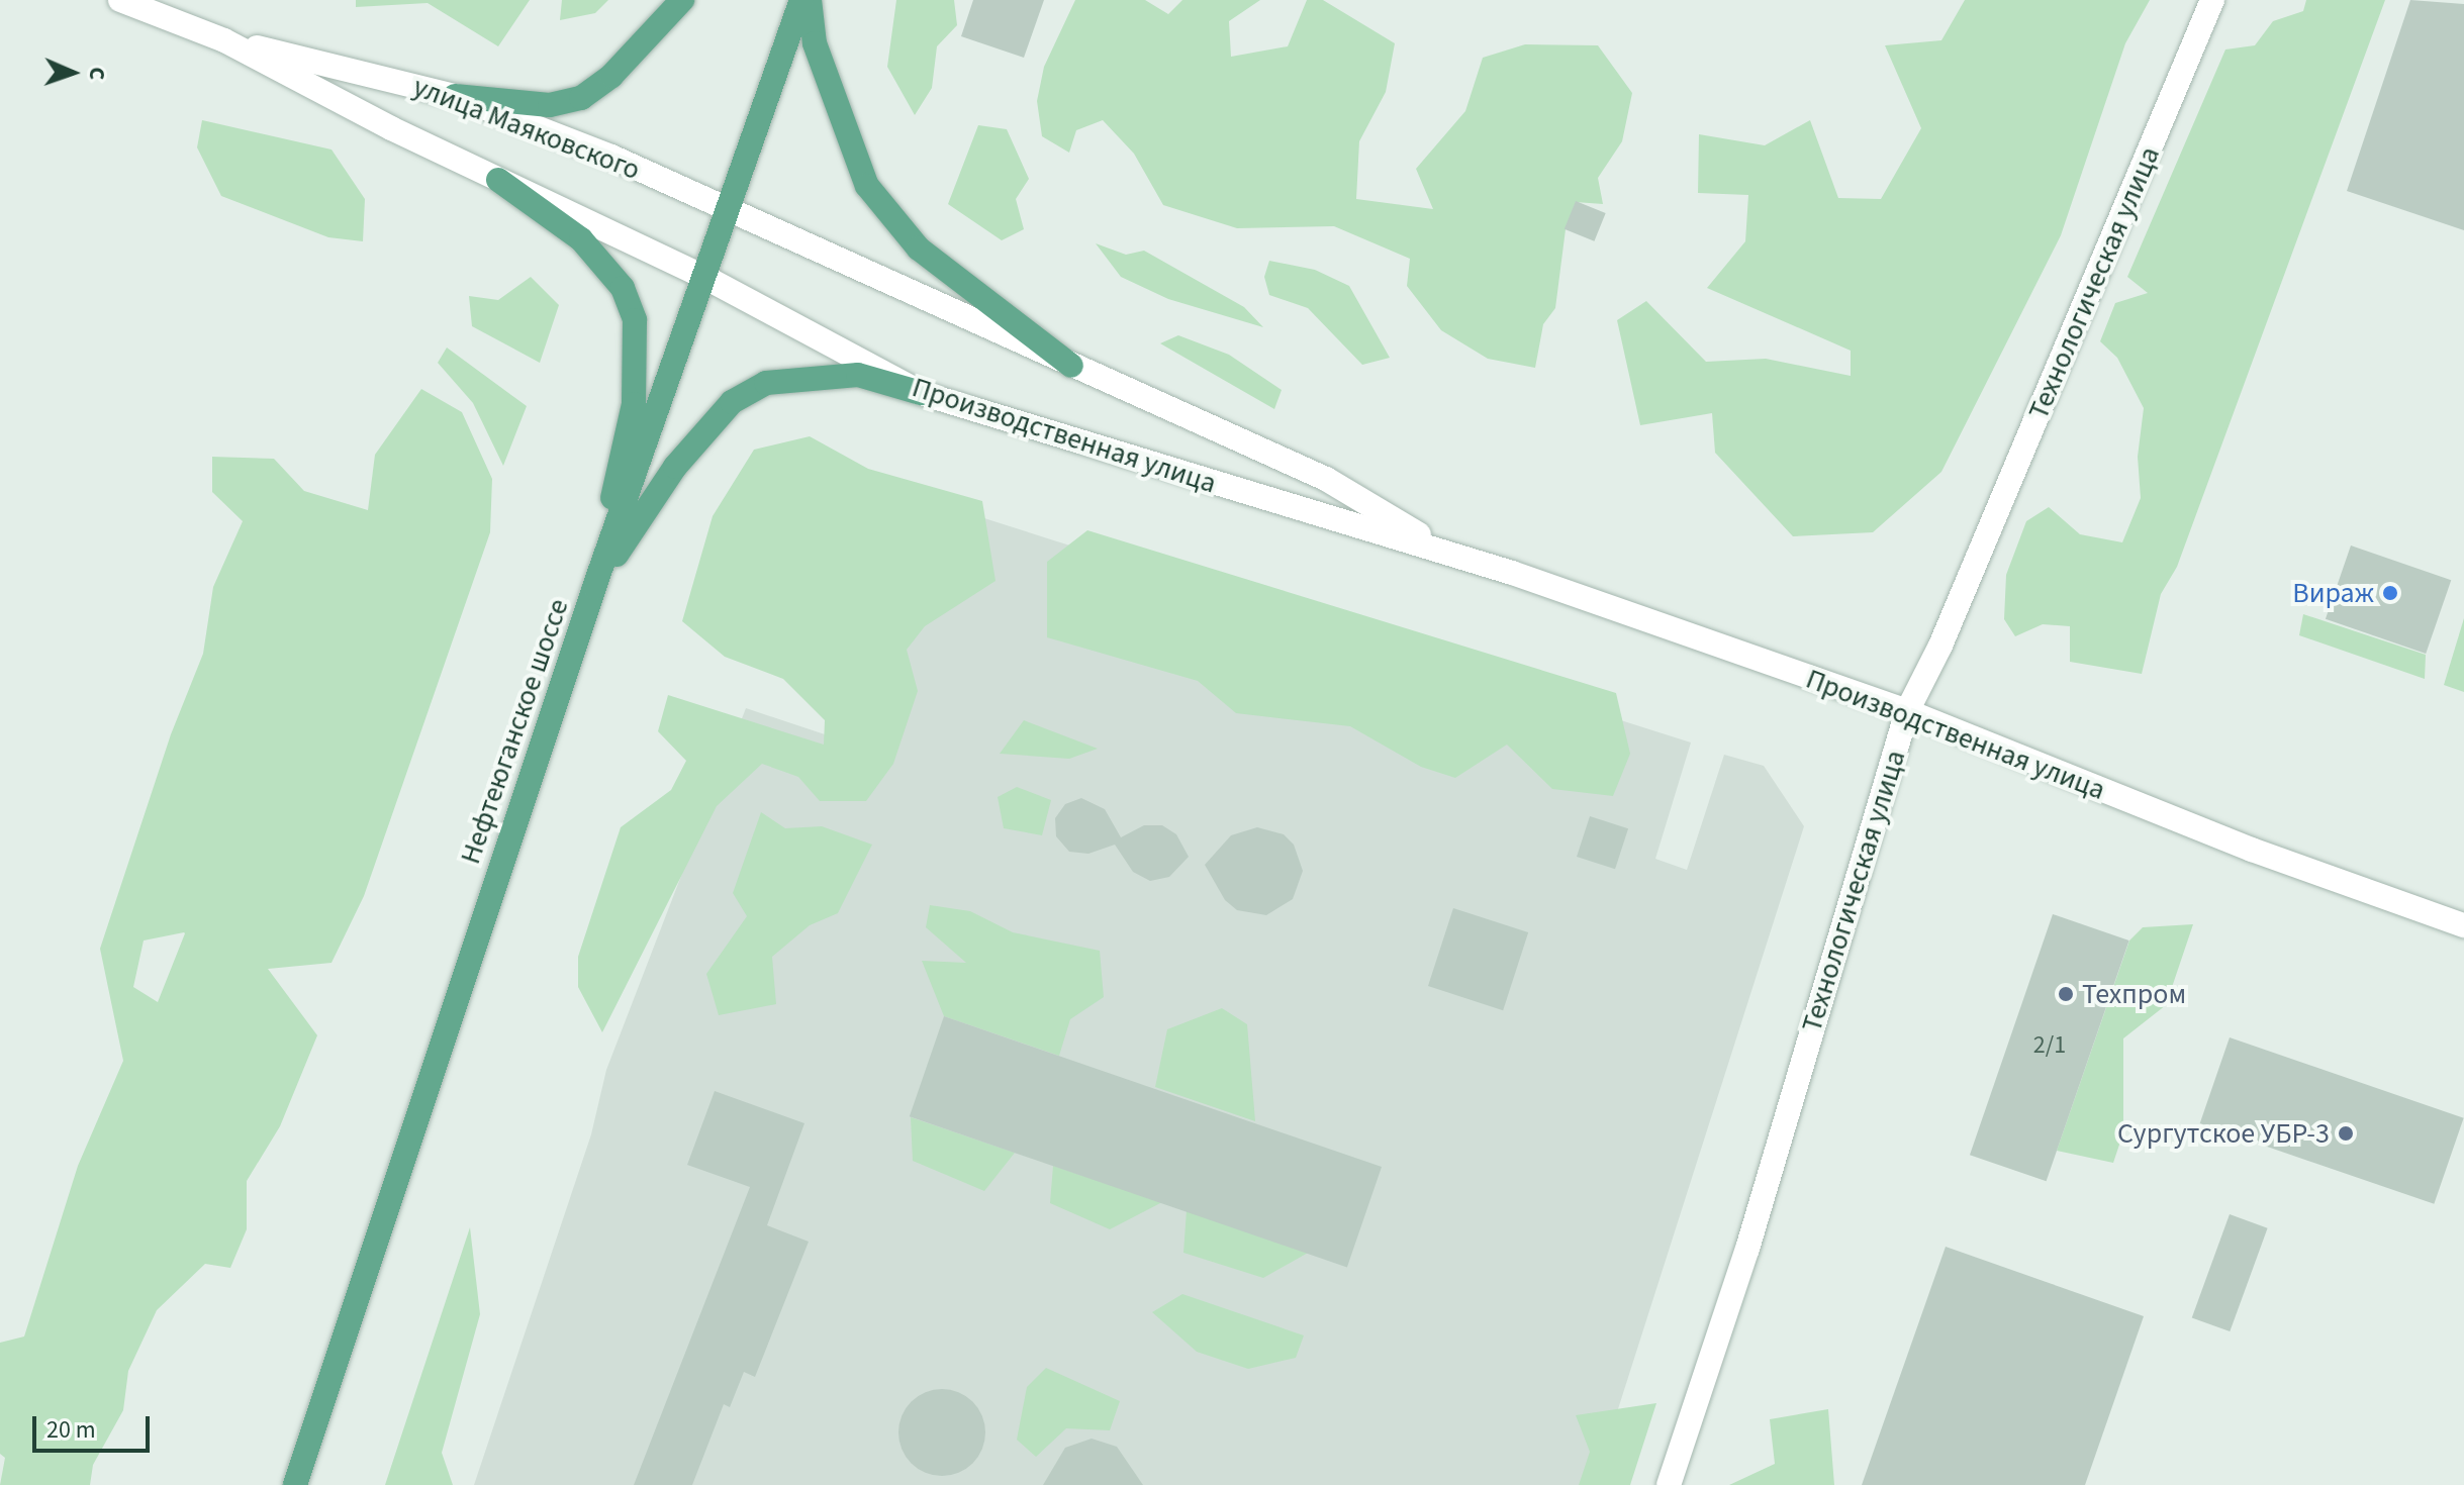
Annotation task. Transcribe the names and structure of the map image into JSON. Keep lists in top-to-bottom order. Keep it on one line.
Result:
{"streets":{"main road":["улица Маяковского","Технологическая улица","Производственная улица","Нефтеюганское шоссе"]},"crossings":[["улица Маяковского","Производственная улица"],["улица Маяковского","Нефтеюганское шоссе"],["Технологическая улица","Производственная улица"],["Производственная улица","Нефтеюганское шоссе"]],"places":["Вираж","Техпром","Сургутское УБР-3"],"house_numbers":["2/1"],"scale_bar":"20 m","north":"right"}
